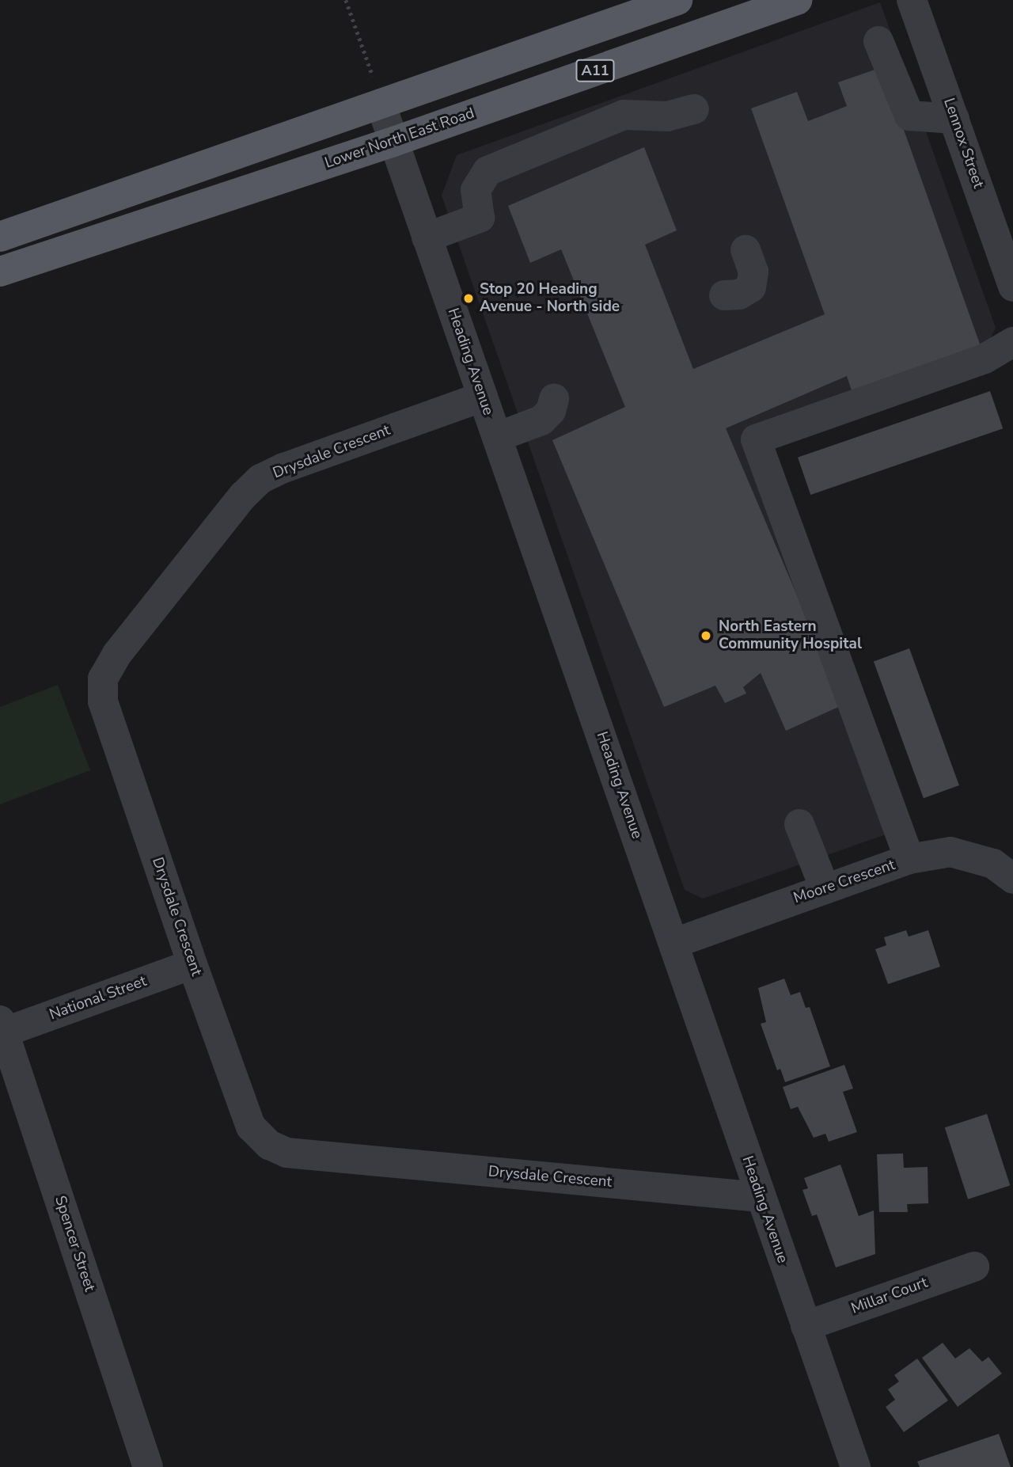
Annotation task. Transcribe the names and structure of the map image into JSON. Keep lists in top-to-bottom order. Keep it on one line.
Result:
{"streets":{"main road":["A11","Lower North East Road"],"street":["Lennox Street","Heading Avenue","Drysdale Crescent","Moore Crescent","National Street","Spencer Street","Millar Court"]},"crossings":[["A11","Heading Avenue"],["Lower North East Road","Heading Avenue"],["Heading Avenue","Drysdale Crescent"],["Heading Avenue","Moore Crescent"],["Heading Avenue","Millar Court"],["Drysdale Crescent","National Street"],["National Street","Spencer Street"]],"places":["Stop 20 Heading Avenue - North side","North Eastern Community Hospital"]}
